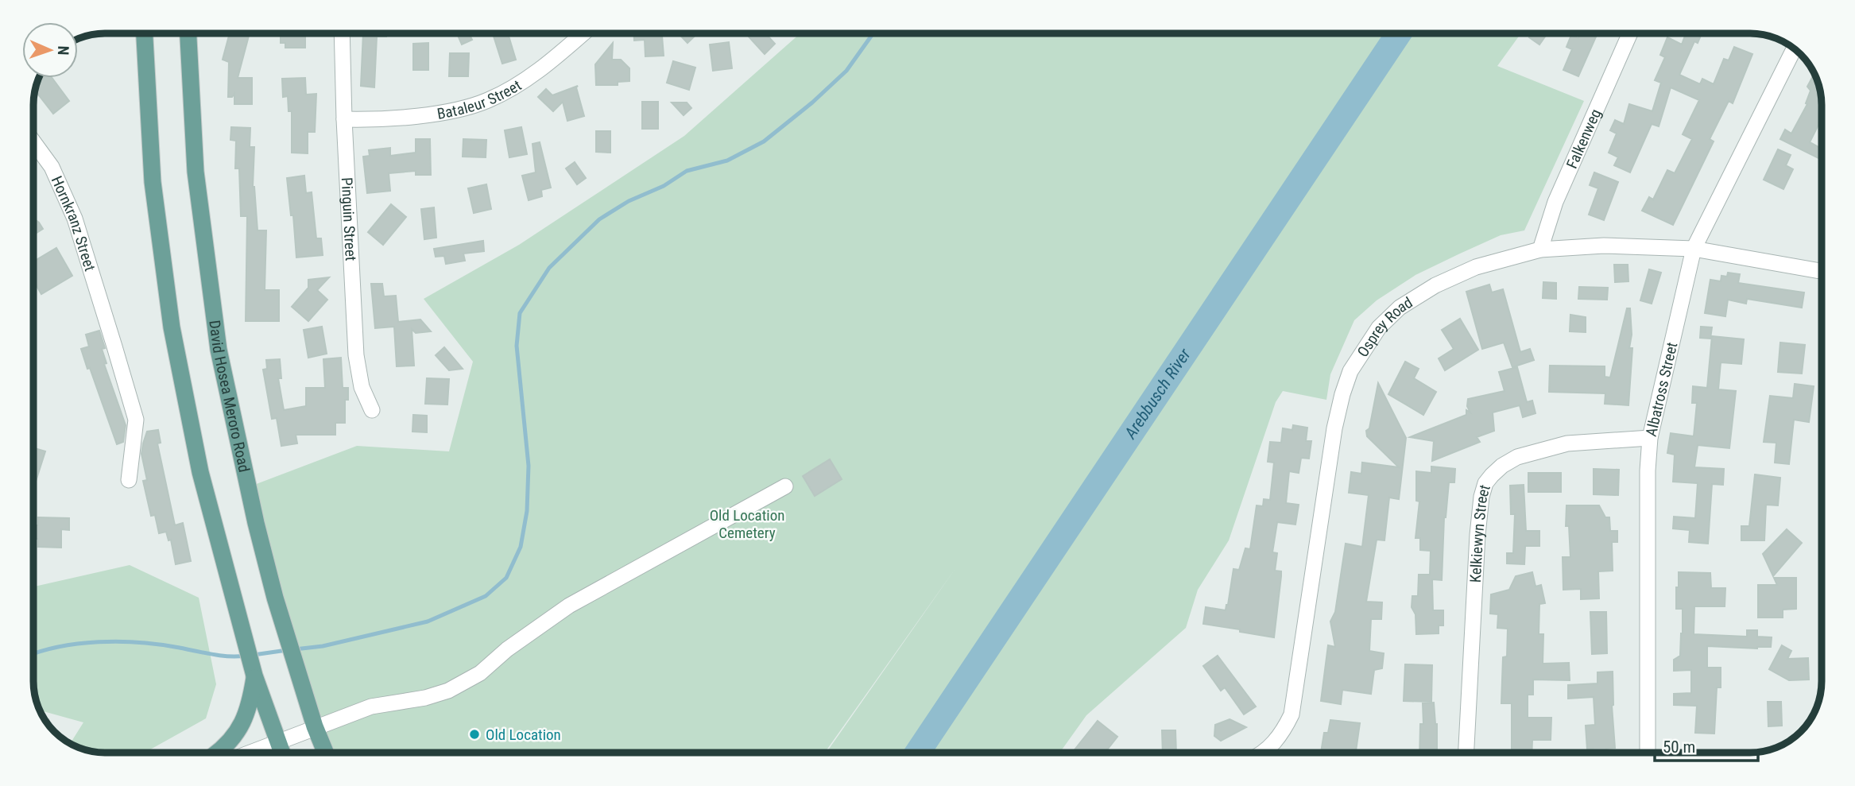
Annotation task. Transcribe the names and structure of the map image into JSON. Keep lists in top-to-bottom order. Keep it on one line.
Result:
{"streets":{"main road":["David Hosea Meroro Road"],"street":["Bataleur Street","Falkenweg","Pinguin Street","Hornkranz Street","Osprey Road","Albatross Street","Kelkiewyn Street"]},"crossings":[["Bataleur Street","Pinguin Street"],["Falkenweg","Osprey Road"],["Osprey Road","Albatross Street"],["Albatross Street","Kelkiewyn Street"]],"water":["Arebbusch River"],"parks":["Old Location Cemetery"],"places":["Old Location"],"scale_bar":"50 m","north":"right"}
